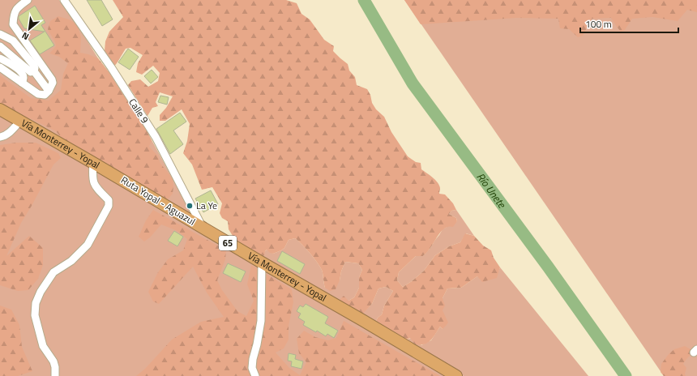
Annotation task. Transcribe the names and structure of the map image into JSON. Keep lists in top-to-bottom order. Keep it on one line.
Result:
{"streets":{"highway":["Vía Monterrey - Yopal","65"],"street":["Ruta Yopal - Aguazul"]},"crossings":[["Vía Monterrey - Yopal","Ruta Yopal - Aguazul"]],"water":["Río Unete"],"places":["La Ye"],"scale_bar":"100 m","north":"bottom left"}
